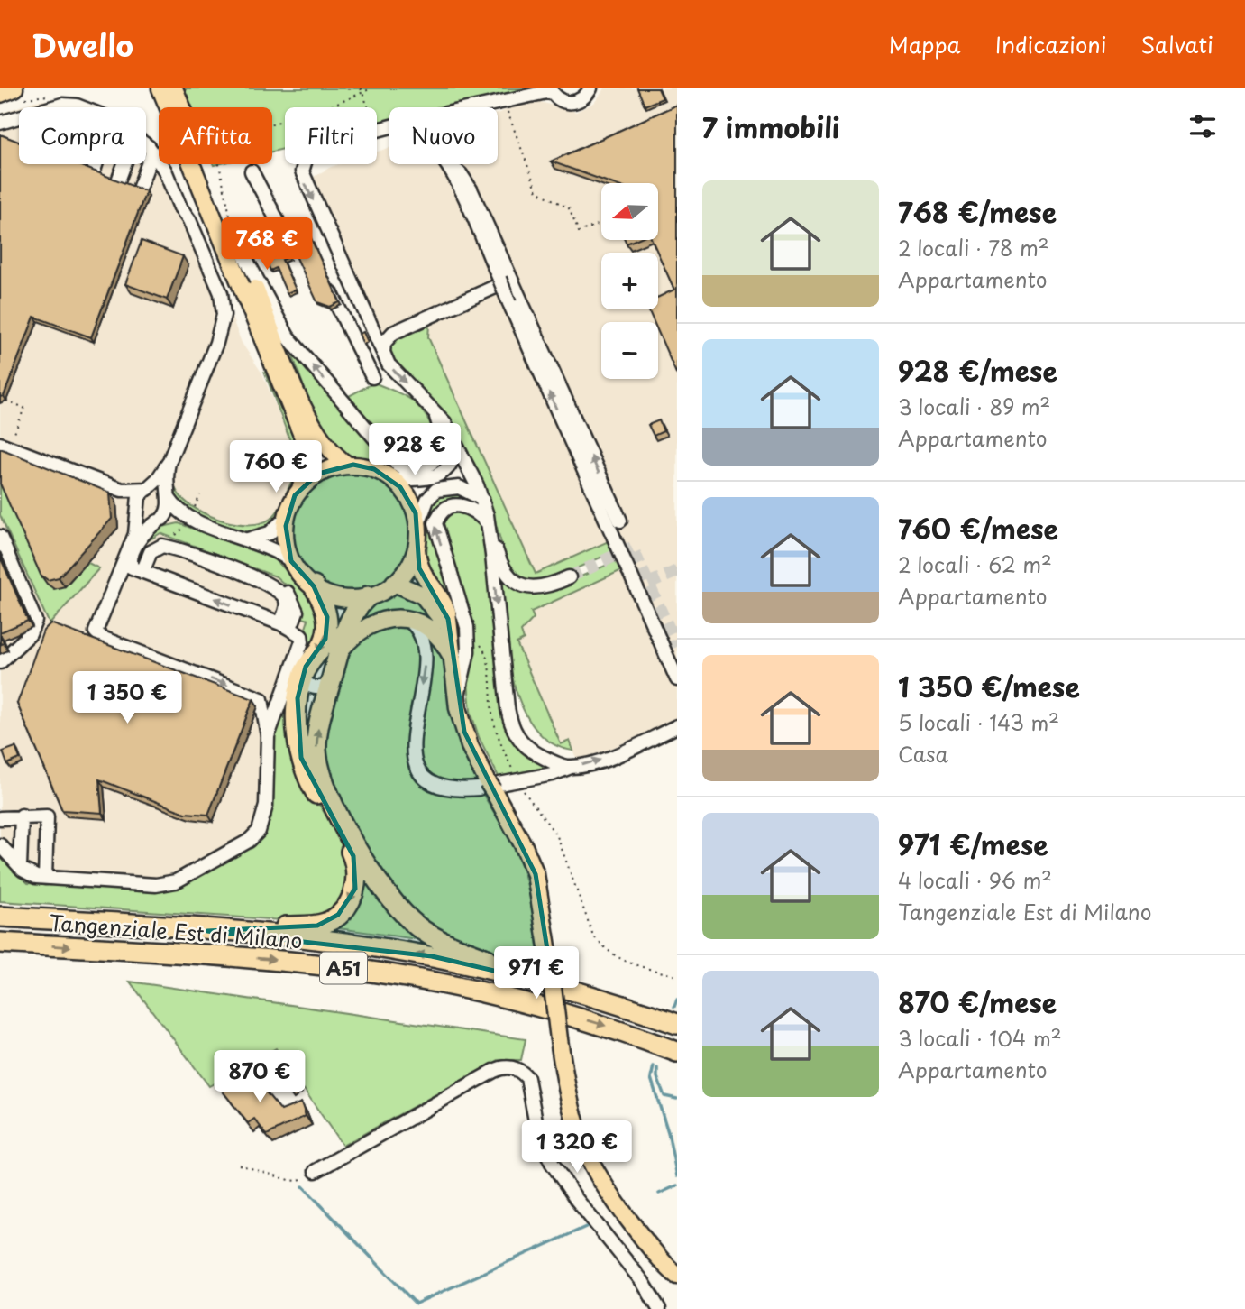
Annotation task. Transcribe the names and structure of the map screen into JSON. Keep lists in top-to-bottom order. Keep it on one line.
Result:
{"streets":{"highway":["Tangenziale Est di Milano","A51"]},"north":"left","page":{"header":"Dwello","nav":["Mappa","Indicazioni","Salvati"],"heading":"7 immobili","chip":["Compra","Affitta","Filtri","Nuovo"],"list":[{"name":"768 €/mese","note":"2 locali · 78 m² · Appartamento"},{"name":"928 €/mese","note":"3 locali · 89 m² · Appartamento"},{"name":"760 €/mese","note":"2 locali · 62 m² · Appartamento"},{"name":"1 350 €/mese","note":"5 locali · 143 m² · Casa"},{"name":"971 €/mese","note":"4 locali · 96 m² · Tangenziale Est di Milano"},{"name":"870 €/mese","note":"3 locali · 104 m² · Appartamento"}],"map_buttons":["+","−"],"price":["768 €","928 €","760 €","1 350 €","971 €","870 €","1 320 €"]}}
